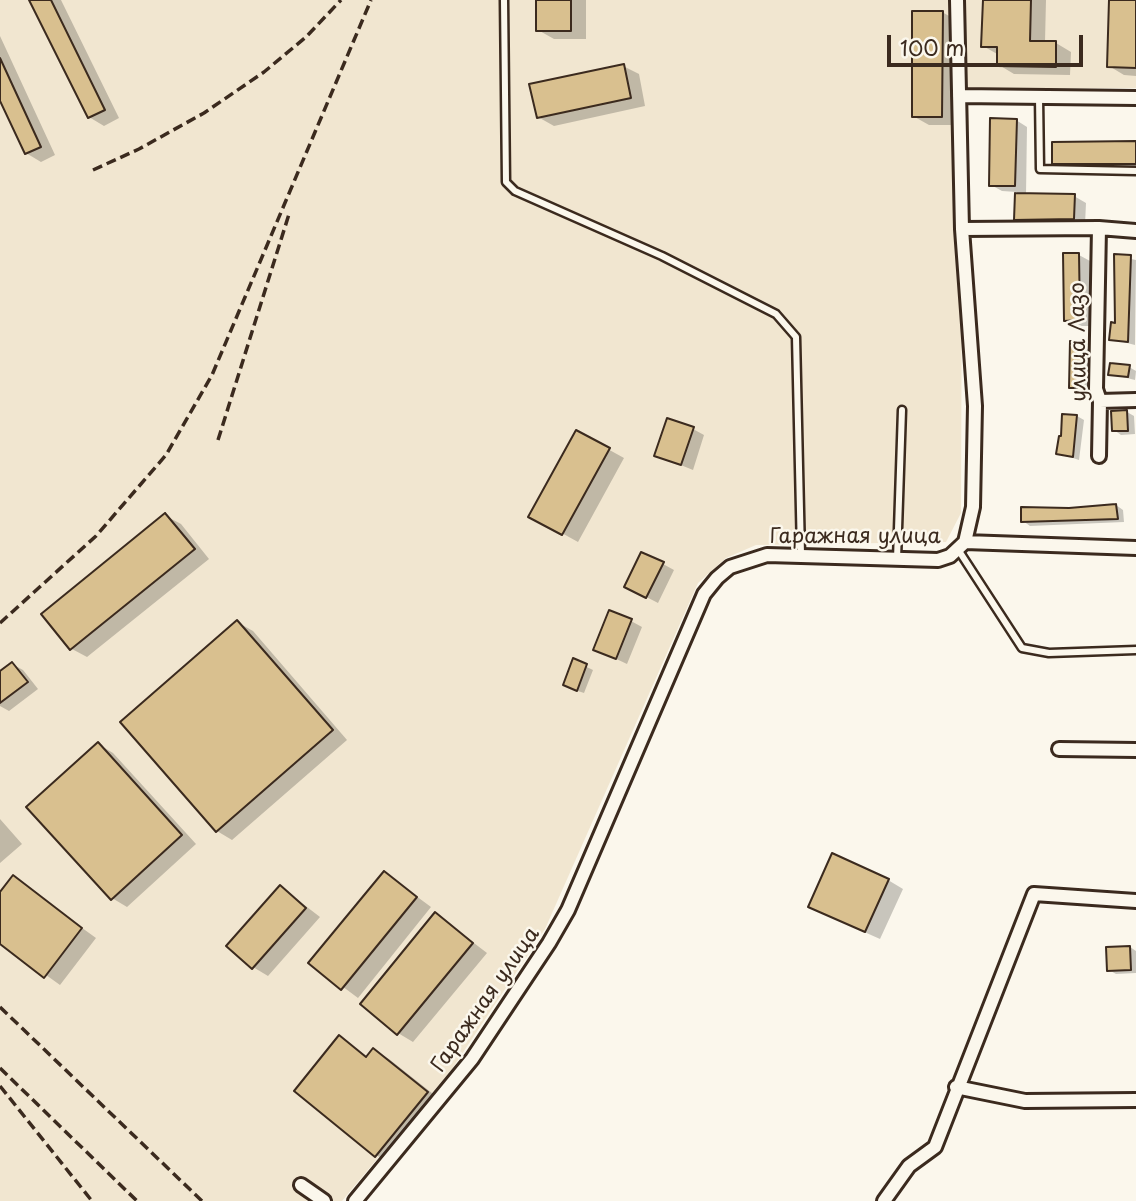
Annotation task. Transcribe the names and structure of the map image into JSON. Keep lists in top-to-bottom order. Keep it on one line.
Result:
{"streets":{"street":["улица Лазо","Гаражная улица"]},"scale_bar":"100 m"}
